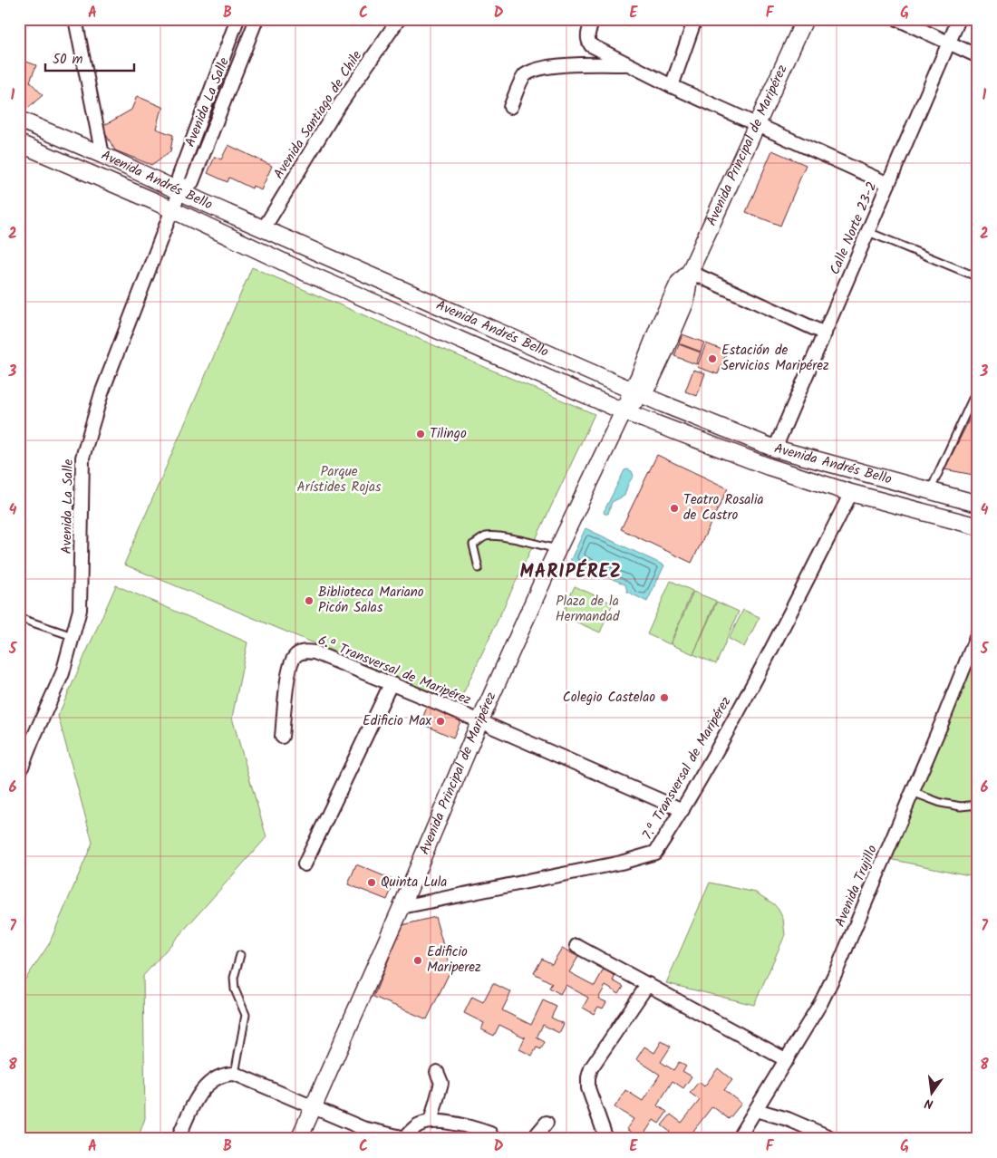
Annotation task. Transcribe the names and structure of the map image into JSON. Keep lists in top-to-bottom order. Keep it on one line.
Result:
{"streets":{"street":["Avenida La Salle","Avenida Santiago de Chile","Avenida Principal de Maripérez","Avenida Andrés Bello","Calle Norte 23-2","6.ª Transversal de Maripérez","7.ª Transversal de Maripérez","Avenida Trujillo"]},"crossings":[["Avenida La Salle","Avenida Andrés Bello"],["Avenida Santiago de Chile","Avenida Andrés Bello"],["Avenida Principal de Maripérez","Avenida Andrés Bello"],["Avenida Principal de Maripérez","6.ª Transversal de Maripérez"],["Avenida Principal de Maripérez","7.ª Transversal de Maripérez"],["Avenida Andrés Bello","Calle Norte 23-2"],["Avenida Andrés Bello","7.ª Transversal de Maripérez"],["6.ª Transversal de Maripérez","7.ª Transversal de Maripérez"]],"districts":["MARIPÉREZ"],"parks":["Parque Arístides Rojas","Plaza de la Hermandad"],"places":["Estación de Servicios Maripérez","Tilingo","Teatro Rosalia de Castro","Biblioteca Mariano Picón Salas","Colegio Castelao","Edificio Max","Quinta Lula","Edificio Mariperez"],"scale_bar":"50 m","north":"bottom","grid":{"columns":["A","B","C","D","E","F","G"],"rows":["1","2","3","4","5","6","7","8"]}}
